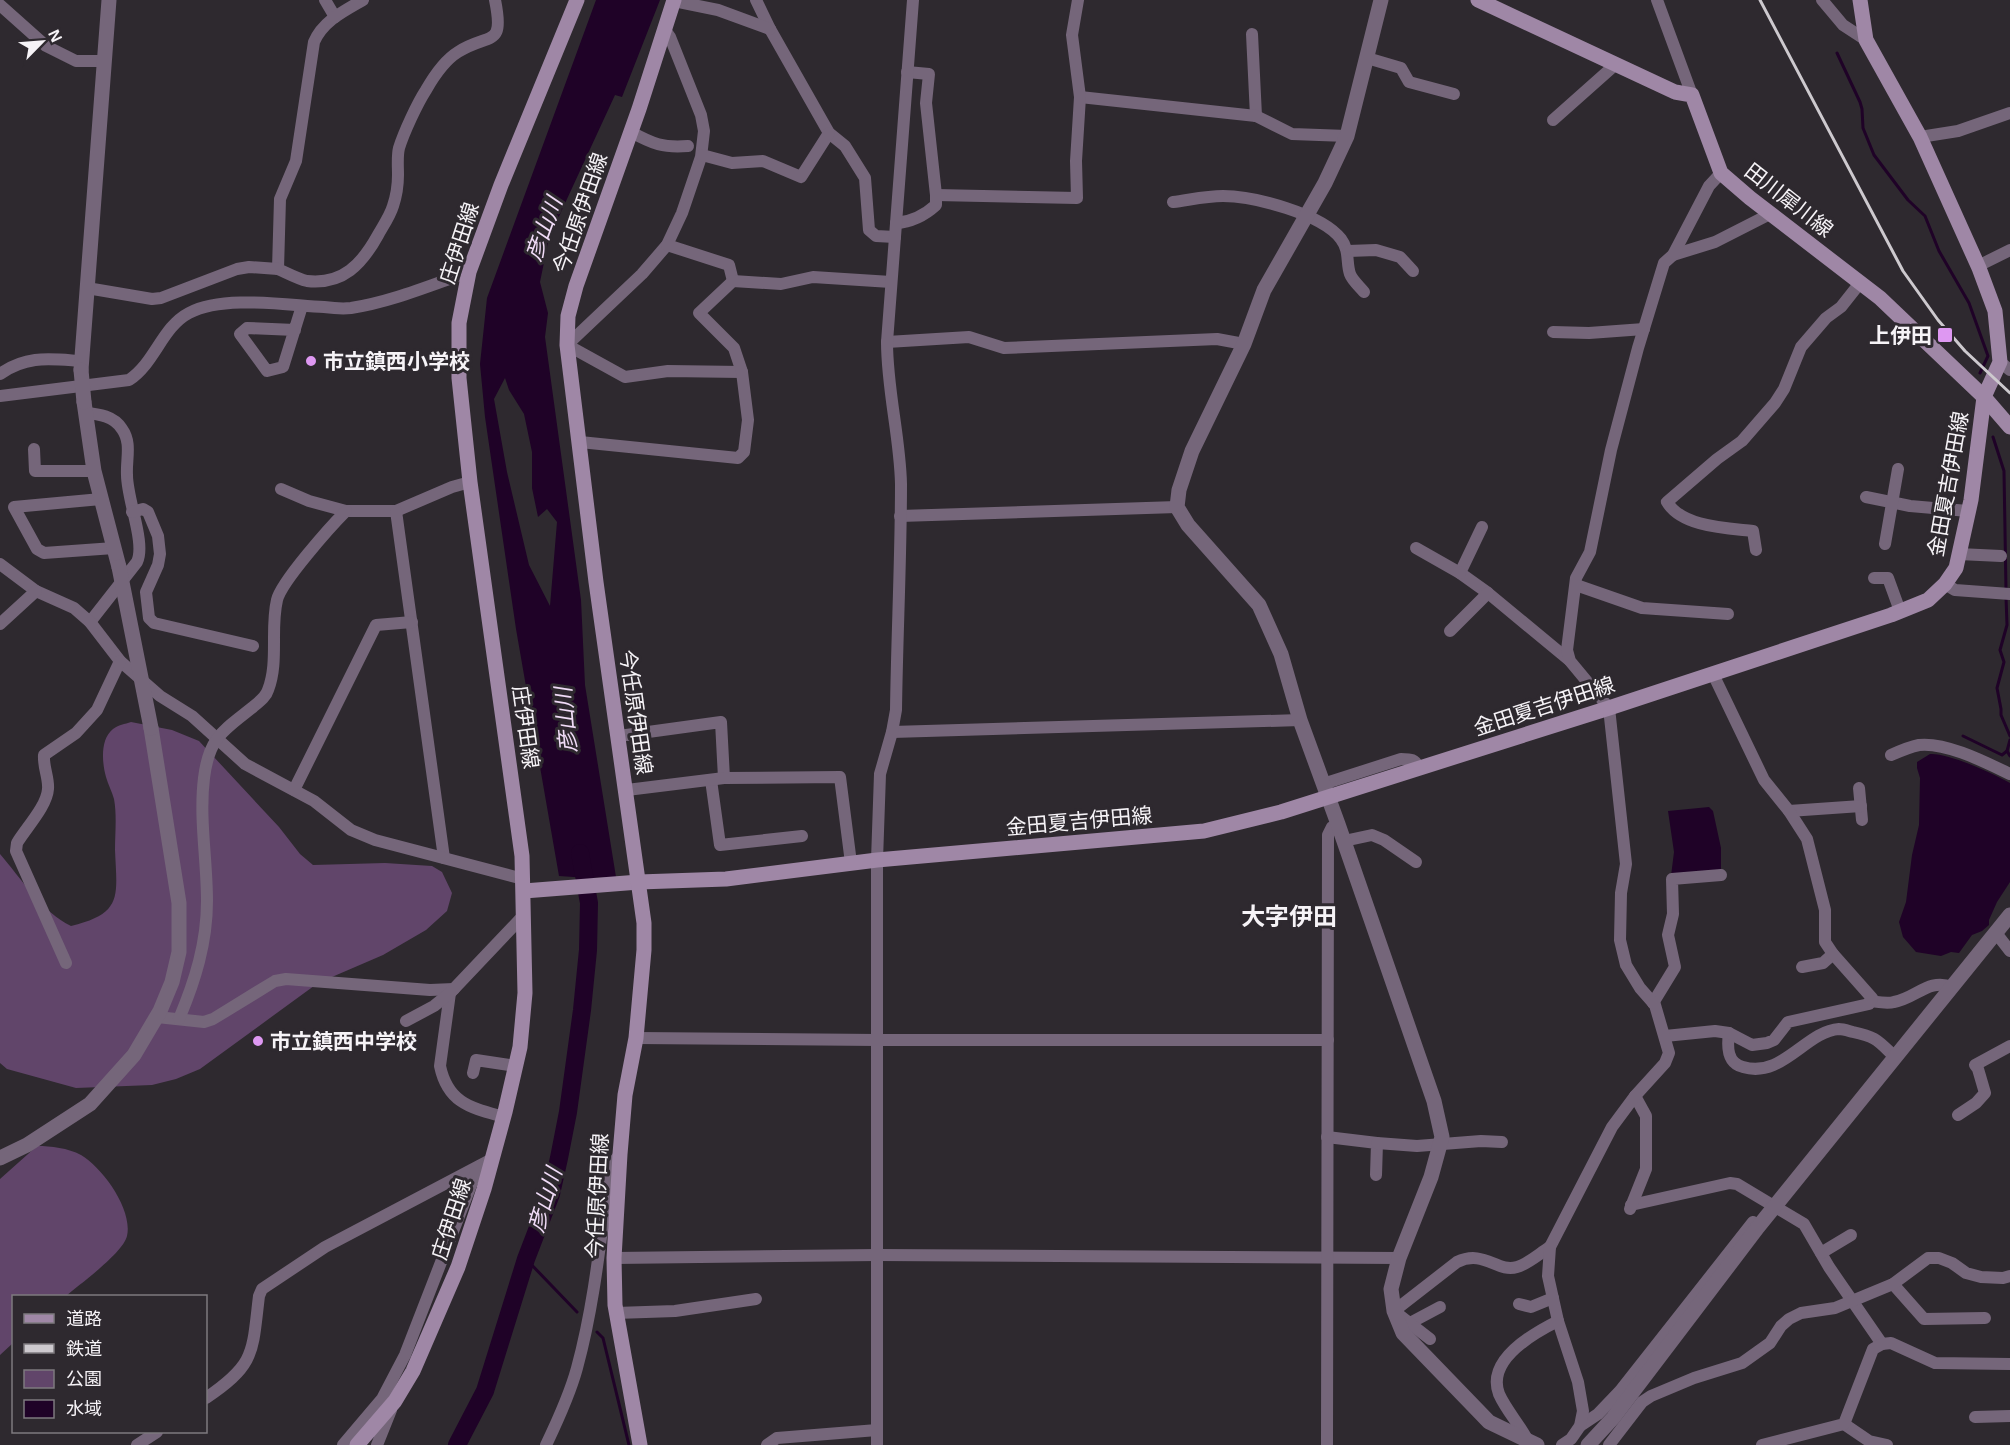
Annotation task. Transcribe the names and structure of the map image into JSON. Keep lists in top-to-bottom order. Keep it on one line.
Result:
{"streets":{"main road":["田川犀川線","今任原伊田線","庄伊田線","金田夏吉伊田線"]},"crossings":[["田川犀川線","金田夏吉伊田線"],["今任原伊田線","金田夏吉伊田線"],["庄伊田線","金田夏吉伊田線"]],"districts":["大字伊田"],"water":["彦山川"],"places":{"transit":["上伊田"],"other":["市立鎮西小学校","市立鎮西中学校"]},"legend":["道路","鉄道","公園","水域"],"north":"top right"}
